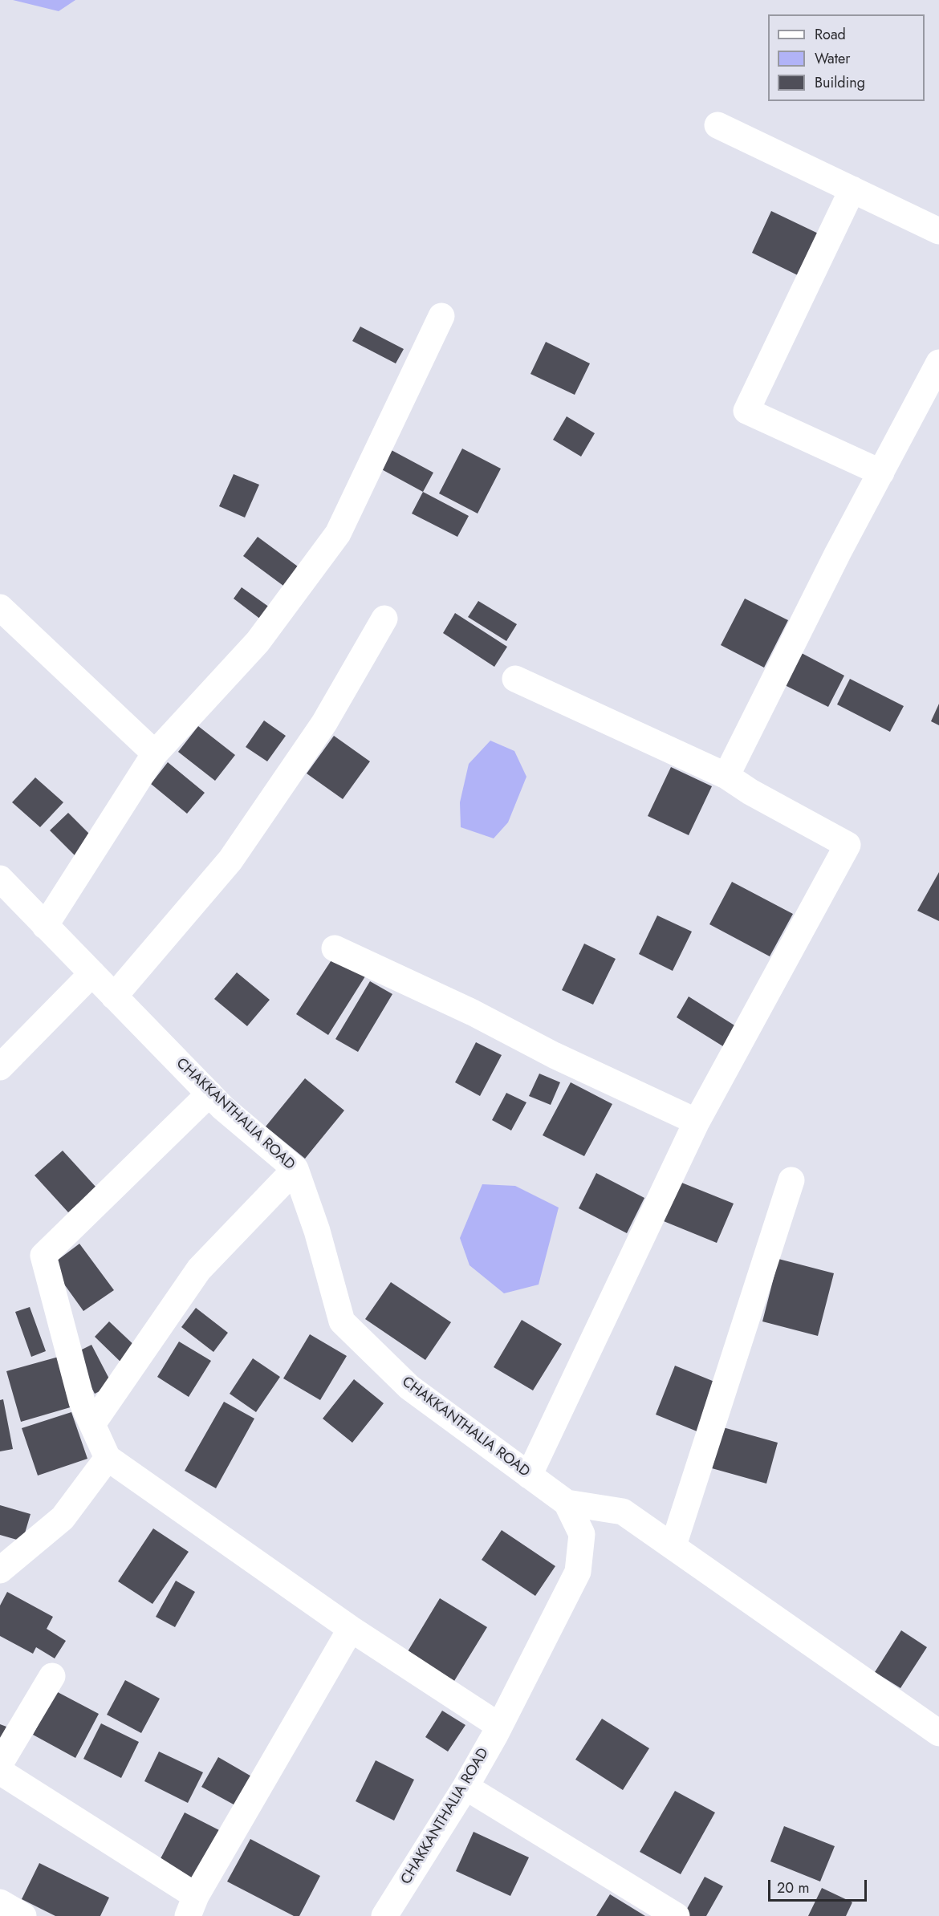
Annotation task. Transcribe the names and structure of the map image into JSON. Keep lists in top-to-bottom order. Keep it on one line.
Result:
{"streets":{"street":["CHAKKANTHALIA ROAD"]},"legend":["Road","Water","Building"],"scale_bar":"20 m"}
